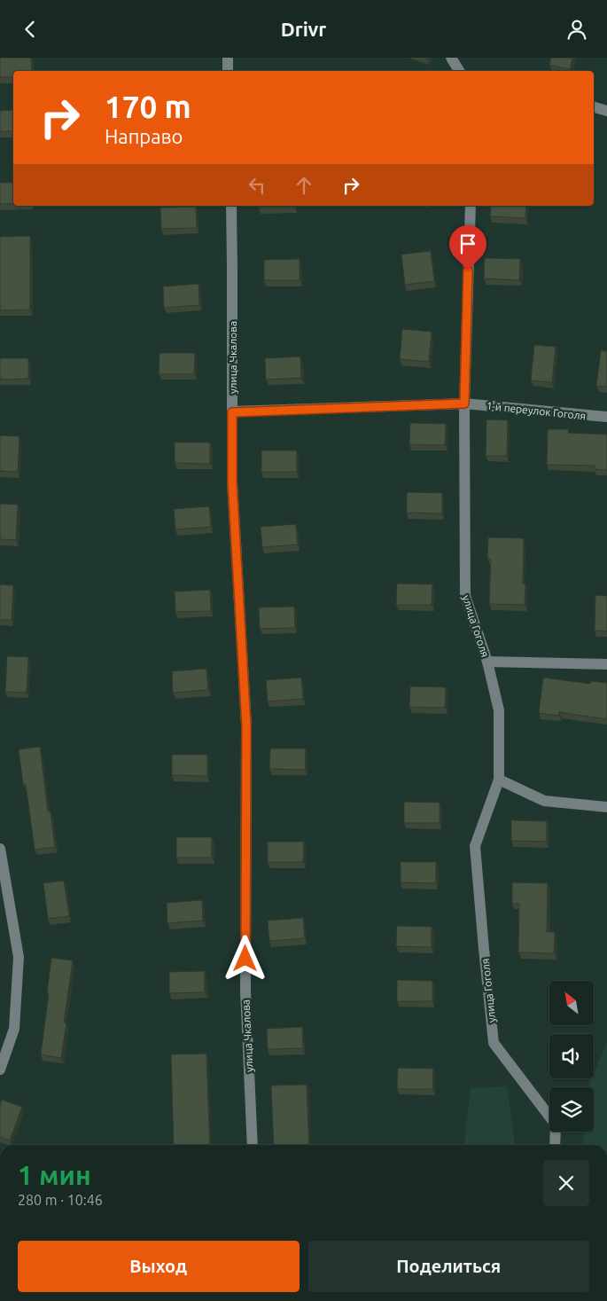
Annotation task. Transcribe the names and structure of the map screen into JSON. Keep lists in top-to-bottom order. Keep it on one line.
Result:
{"streets":{"street":["улица Чкалова","1-й переулок Гоголя","улица Гоголя"]},"crossings":[["улица Чкалова","1-й переулок Гоголя"],["1-й переулок Гоголя","улица Гоголя"]],"north":"top left","page":{"header":"Drivr","turn":["170 m","Направо"],"heading":["1 мин","280 m · 10:46"],"buttons":["Выход","Поделиться"]}}
